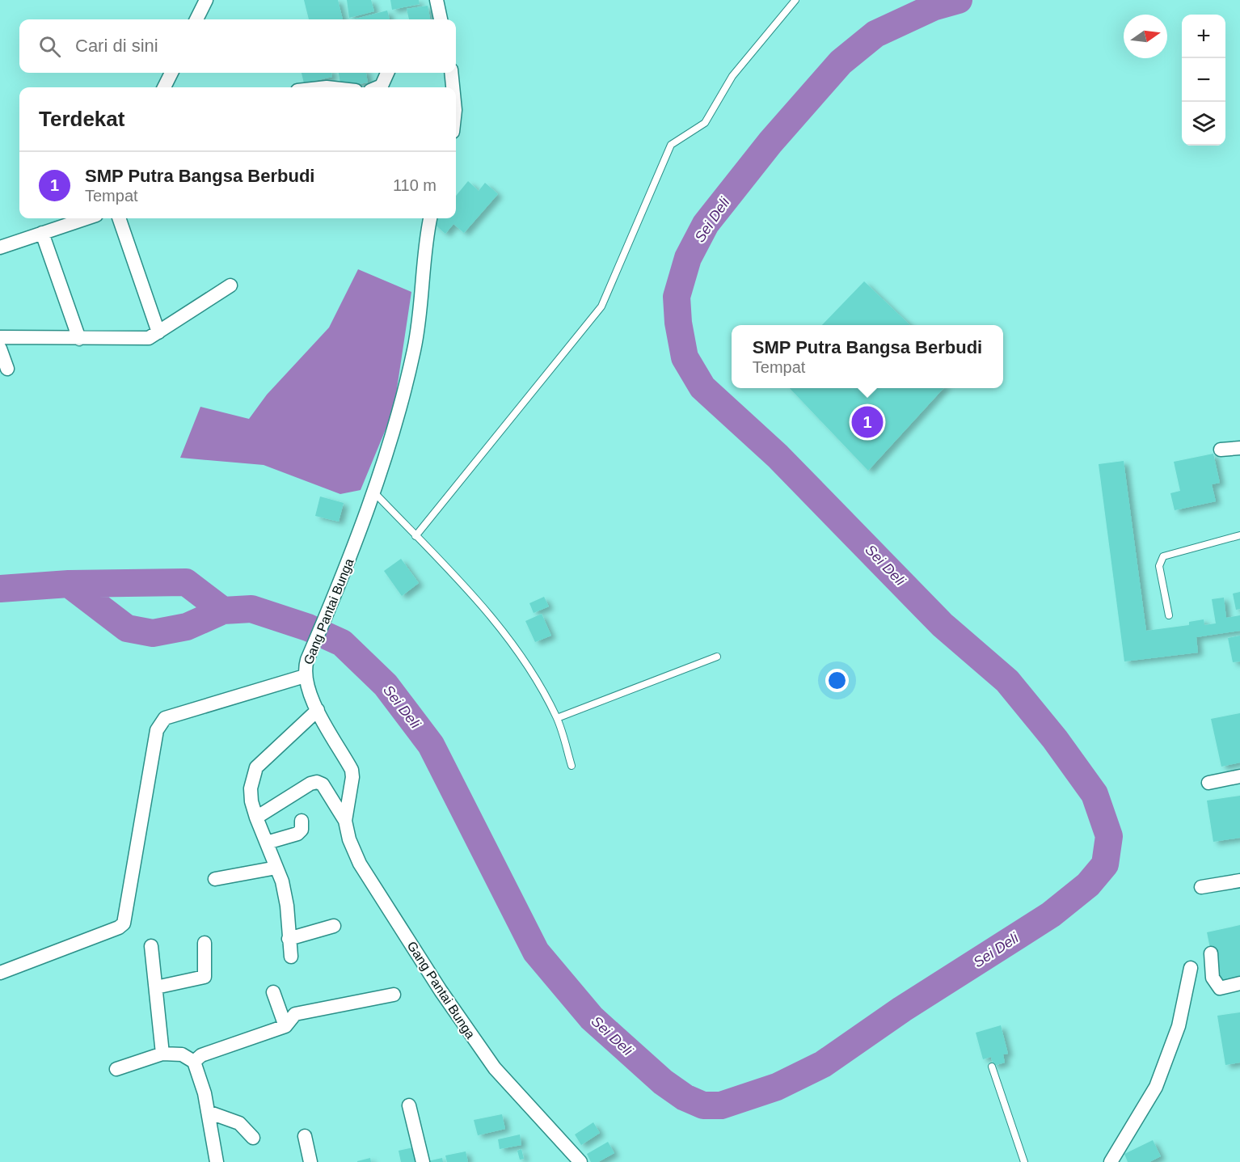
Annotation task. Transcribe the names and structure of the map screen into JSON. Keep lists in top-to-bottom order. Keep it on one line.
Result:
{"streets":{"street":["Gang Pantai Bunga"]},"water":["Sei Deli"],"north":"right","page":{"map_buttons":["+","−"],"search":"Cari di sini","heading":"Terdekat","list":[{"mark":"1","name":"SMP Putra Bangsa Berbudi","note":"Tempat","value":"110 m"}],"popup":["SMP Putra Bangsa Berbudi","Tempat"],"pins":"1"}}
